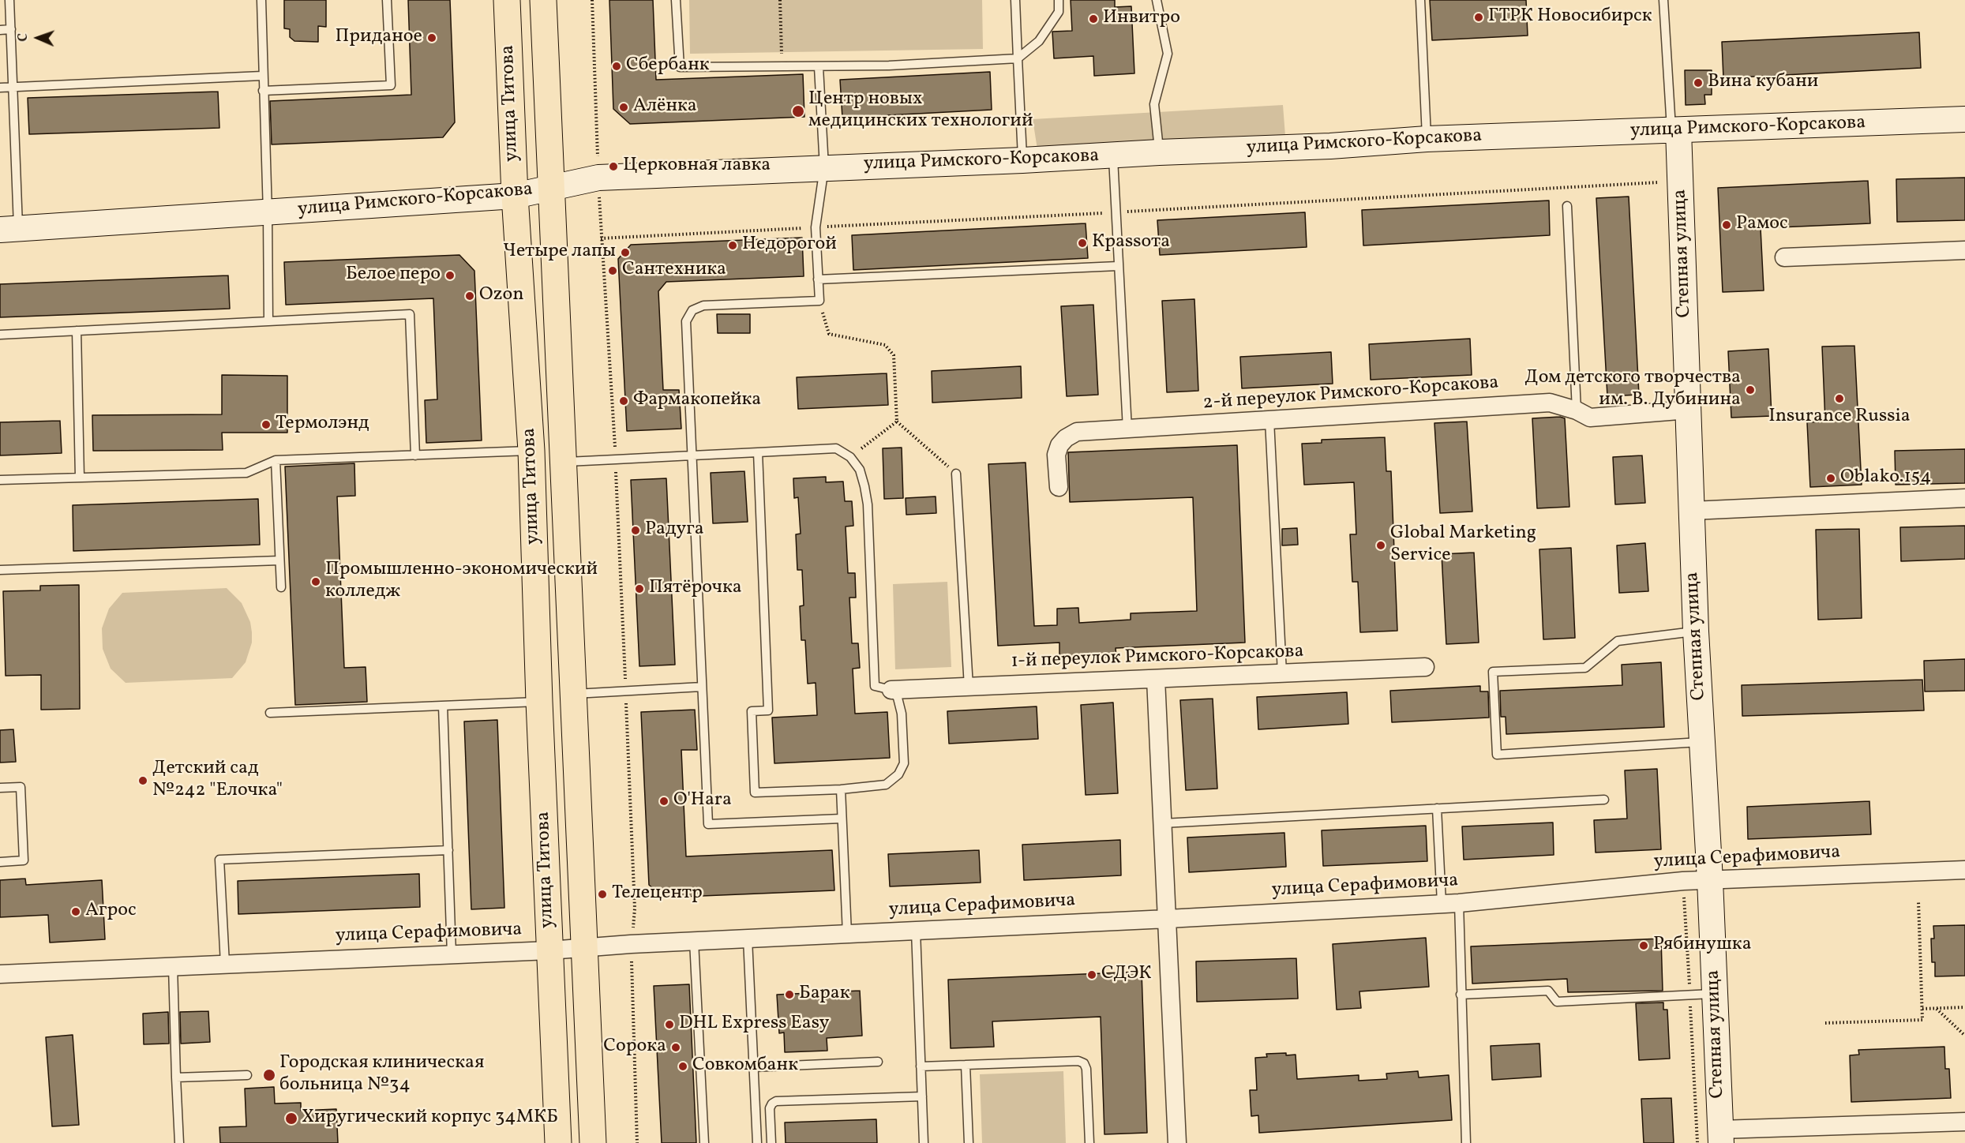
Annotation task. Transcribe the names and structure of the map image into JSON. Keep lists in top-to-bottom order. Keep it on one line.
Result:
{"streets":{"main road":["улица Титова"],"street":["улица Римского-Корсакова","Степная улица","2-й переулок Римского-Корсакова","1-й переулок Римского-Корсакова","улица Серафимовича"]},"crossings":[["улица Титова","улица Римского-Корсакова"],["улица Титова","улица Серафимовича"],["улица Римского-Корсакова","Степная улица"],["Степная улица","2-й переулок Римского-Корсакова"],["Степная улица","улица Серафимовича"]],"places":["ГТРК Новосибирск","Инвитро","Приданое","Сбербанк","Вина кубани","Алёнка","Центр новых медицинских технологий","Церковная лавка","Рамос","Краssота","Недорогой","Четыре лапы","Сантехника","Белое перо","Ozon","Дом детского творчества им. В. Дубинина","Insurance Russia","Фармакопейка","Термолэнд","Oblako.154","Радуга","Global Marketing Service","Промышленно-экономический колледж","Пятёрочка","Детский сад №242 \"Елочка\"","O'Hara","Телецентр","Агрос","Рябинушка","СДЭК","Барак","DHL Express Easy","Сорока","Совкомбанк","Городская клиническая больница №34","Хиругический корпус 34МКБ"],"north":"left"}
